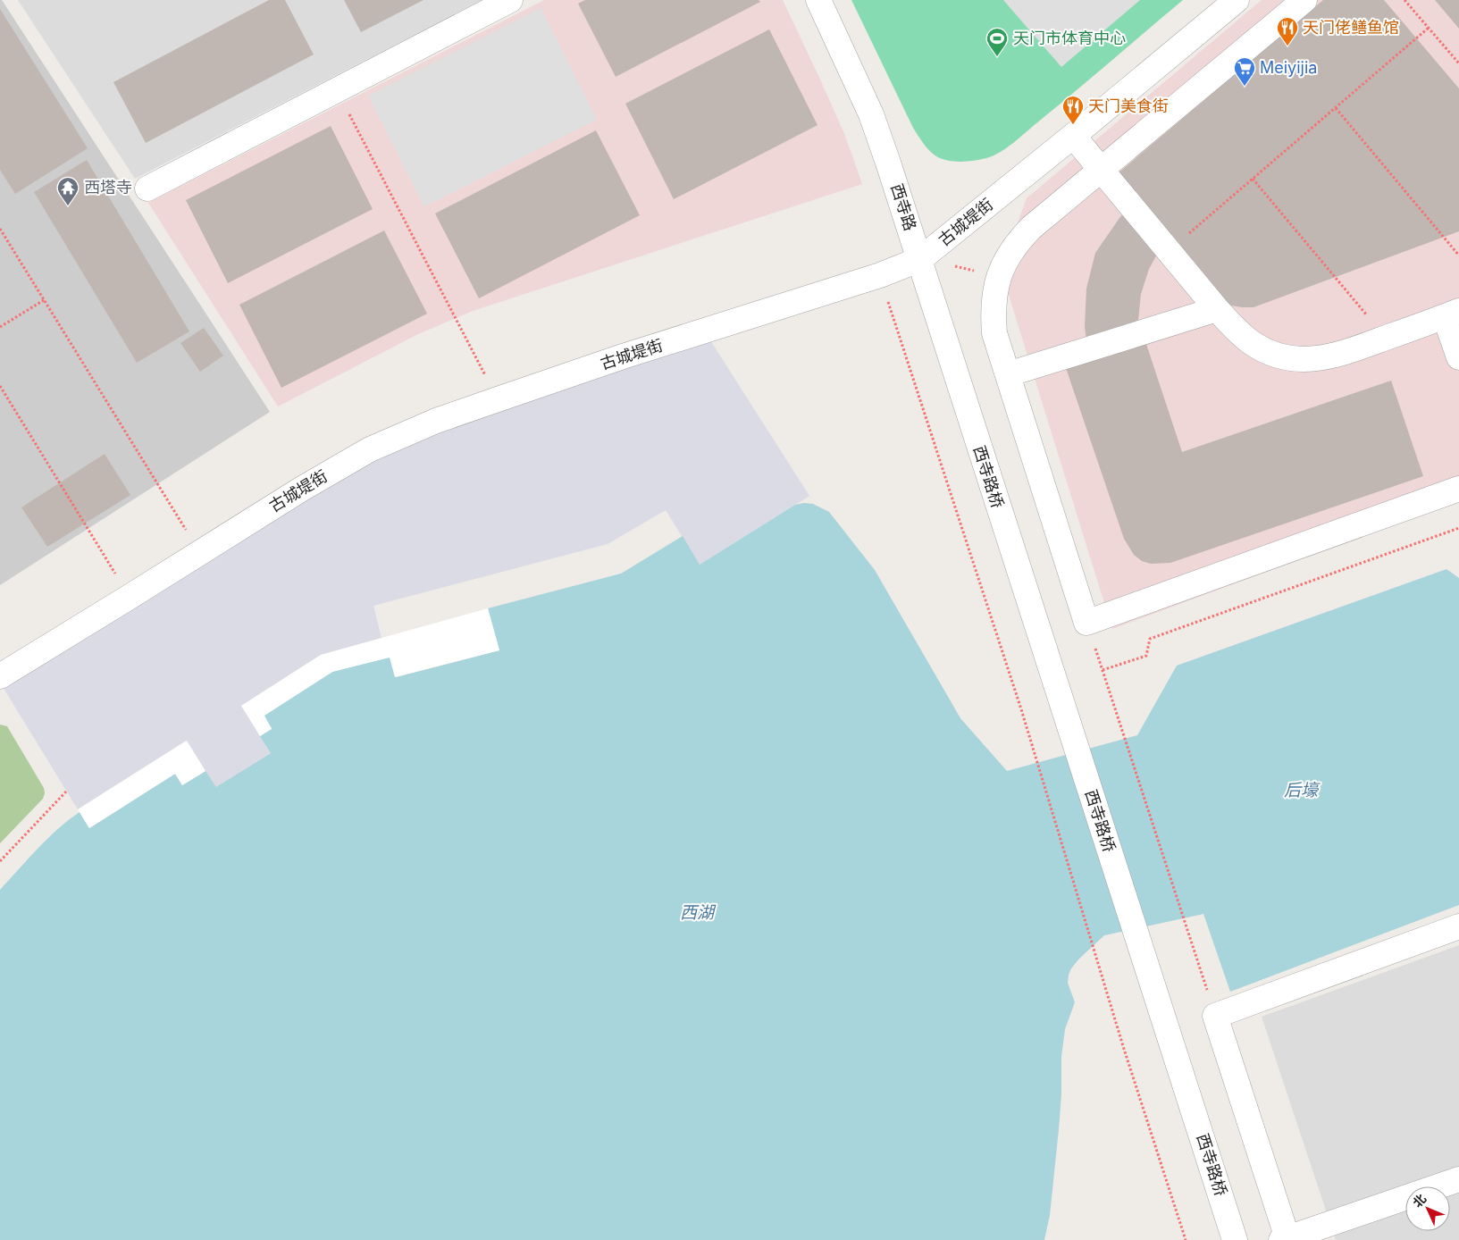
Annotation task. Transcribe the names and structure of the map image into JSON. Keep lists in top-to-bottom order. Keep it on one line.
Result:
{"streets":{"street":["西寺路","古城堤街","西寺路桥"]},"crossings":[["西寺路","古城堤街"],["西寺路","西寺路桥"]],"water":["后壕","西湖"],"places":{"restaurant":["天门佬鳝鱼馆","天门美食街"],"sports":["天门市体育中心"],"supermarket":["Meiyijia"],"temple":["西塔寺"]},"north":"top left"}
